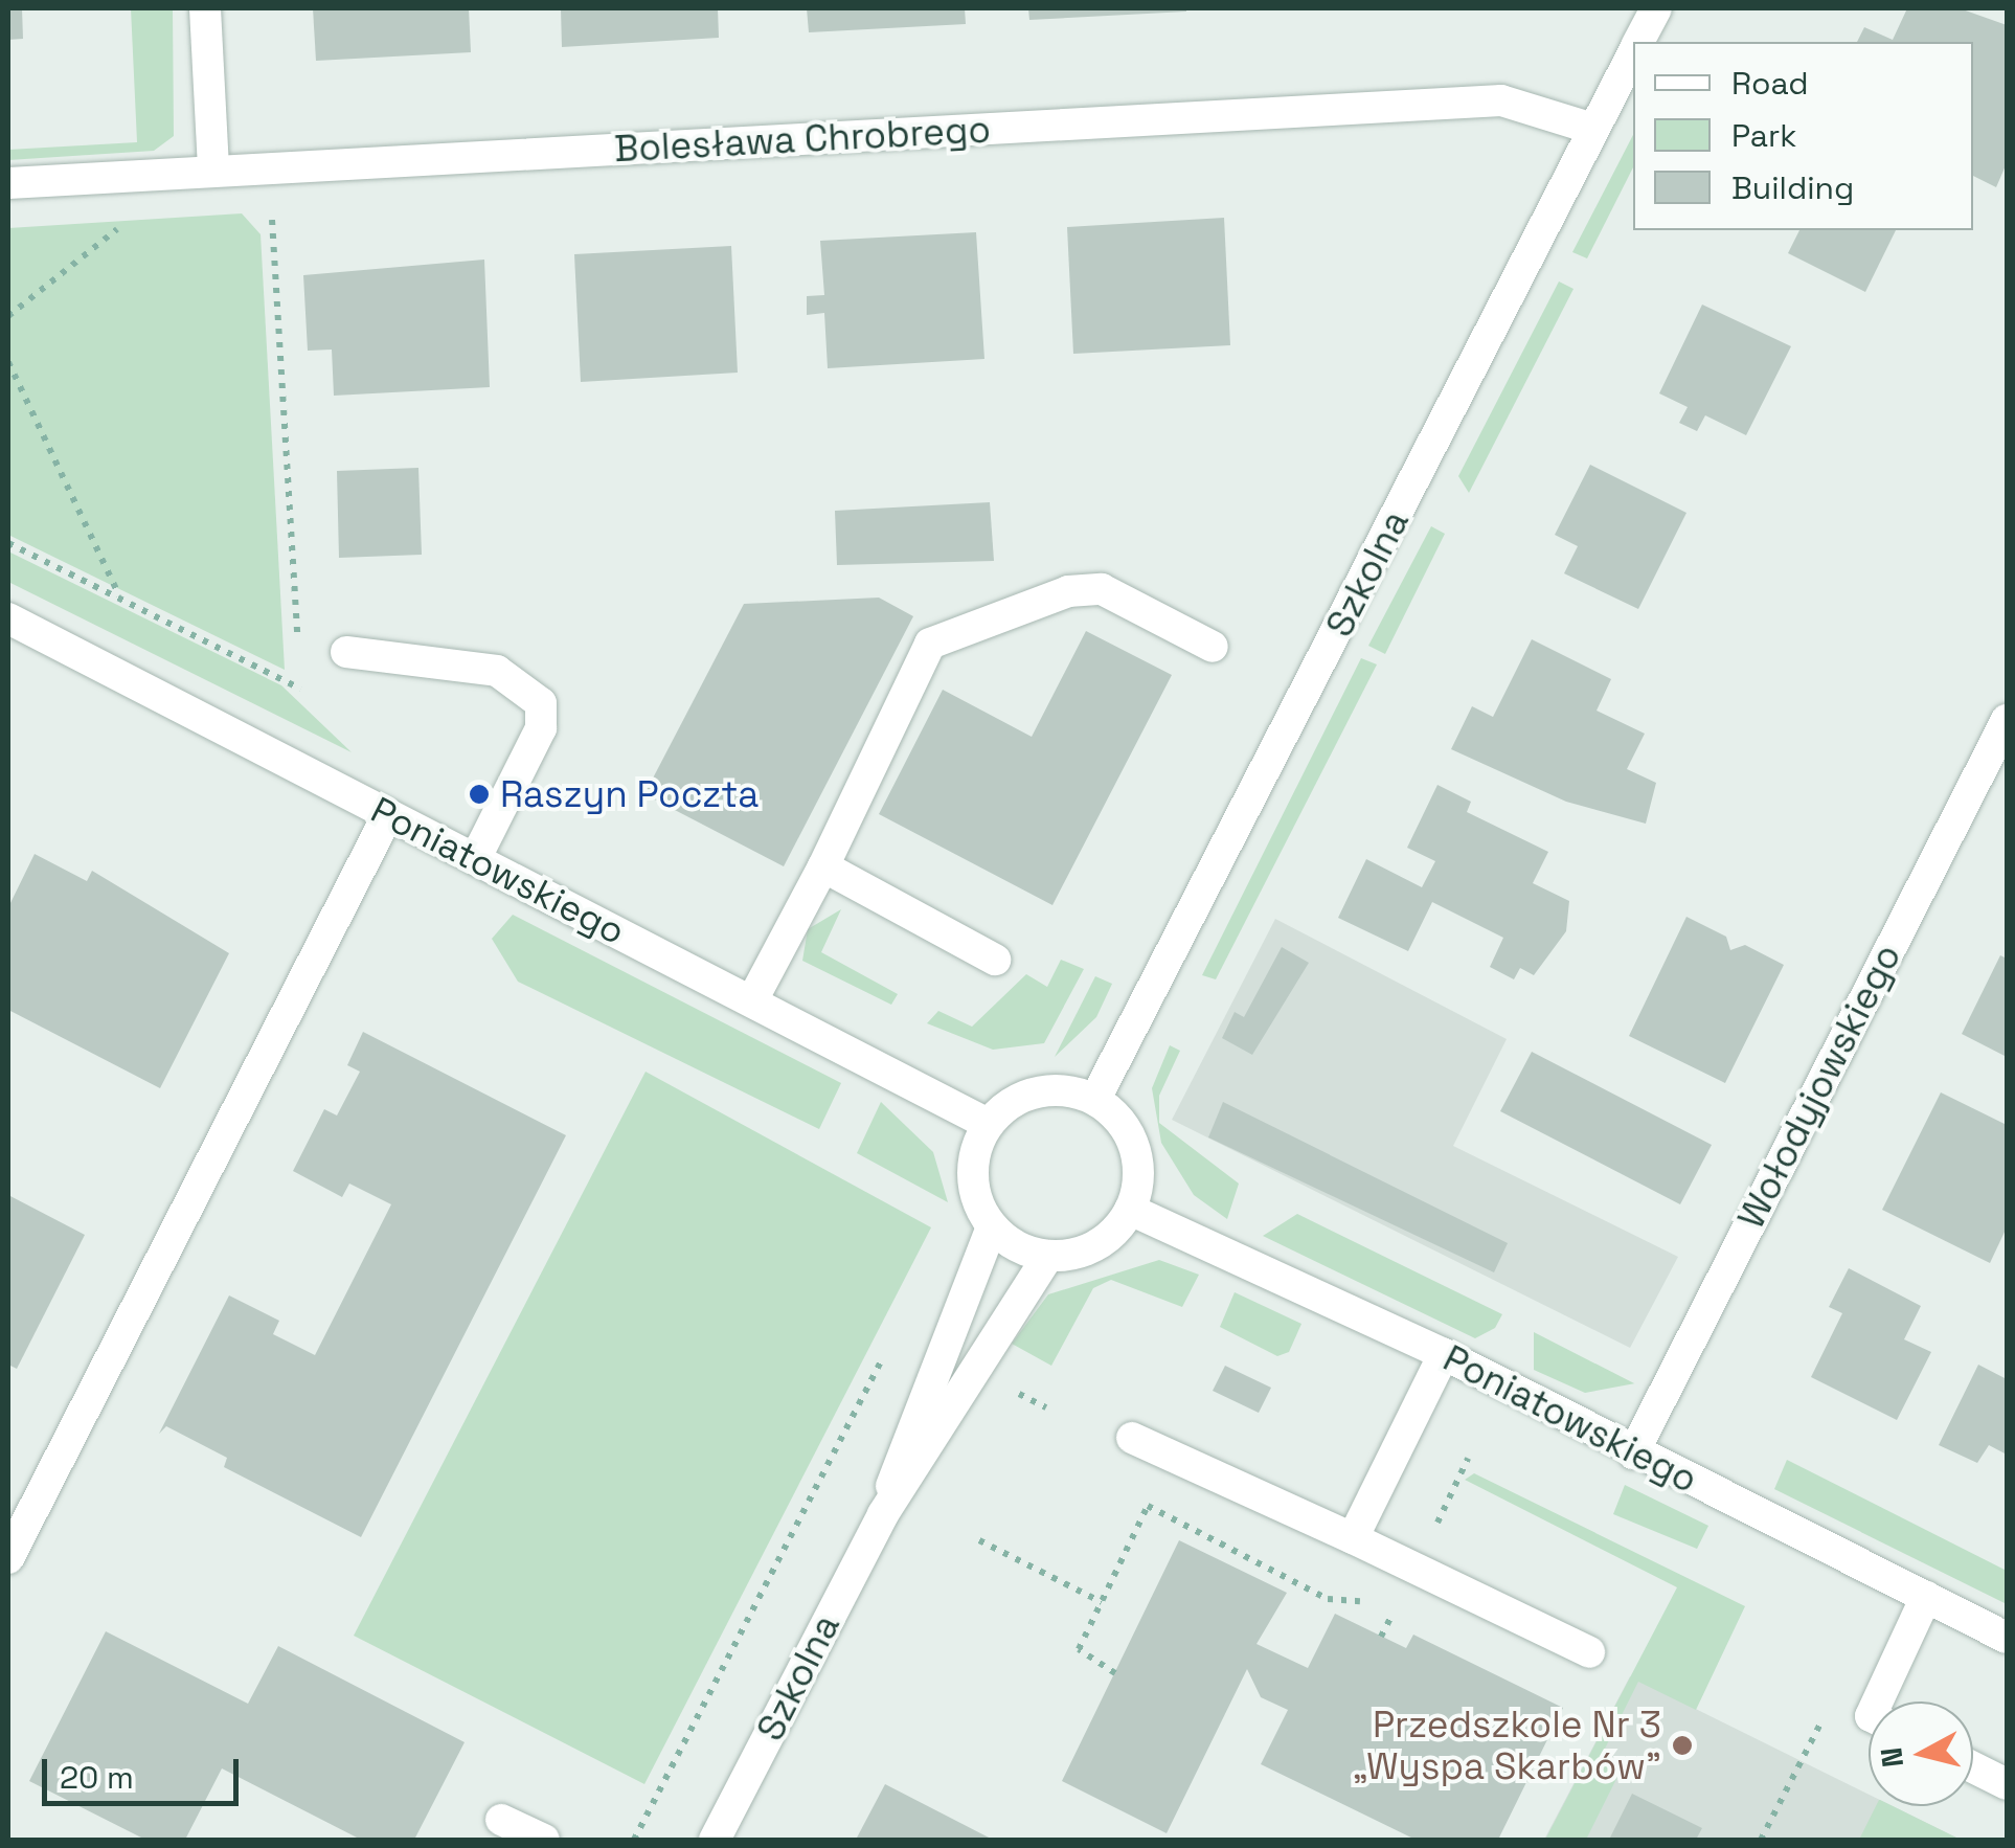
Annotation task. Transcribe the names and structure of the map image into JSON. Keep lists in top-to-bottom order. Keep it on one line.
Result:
{"streets":{"street":["Bolesława Chrobrego","Szkolna","Poniatowskiego","Wołodyjowskiego"]},"crossings":[["Bolesława Chrobrego","Szkolna"],["Szkolna","Poniatowskiego"],["Poniatowskiego","Wołodyjowskiego"]],"places":["Raszyn Poczta","Przedszkole Nr 3 „Wyspa Skarbów”"],"legend":["Road","Park","Building"],"scale_bar":"20 m","north":"left"}
